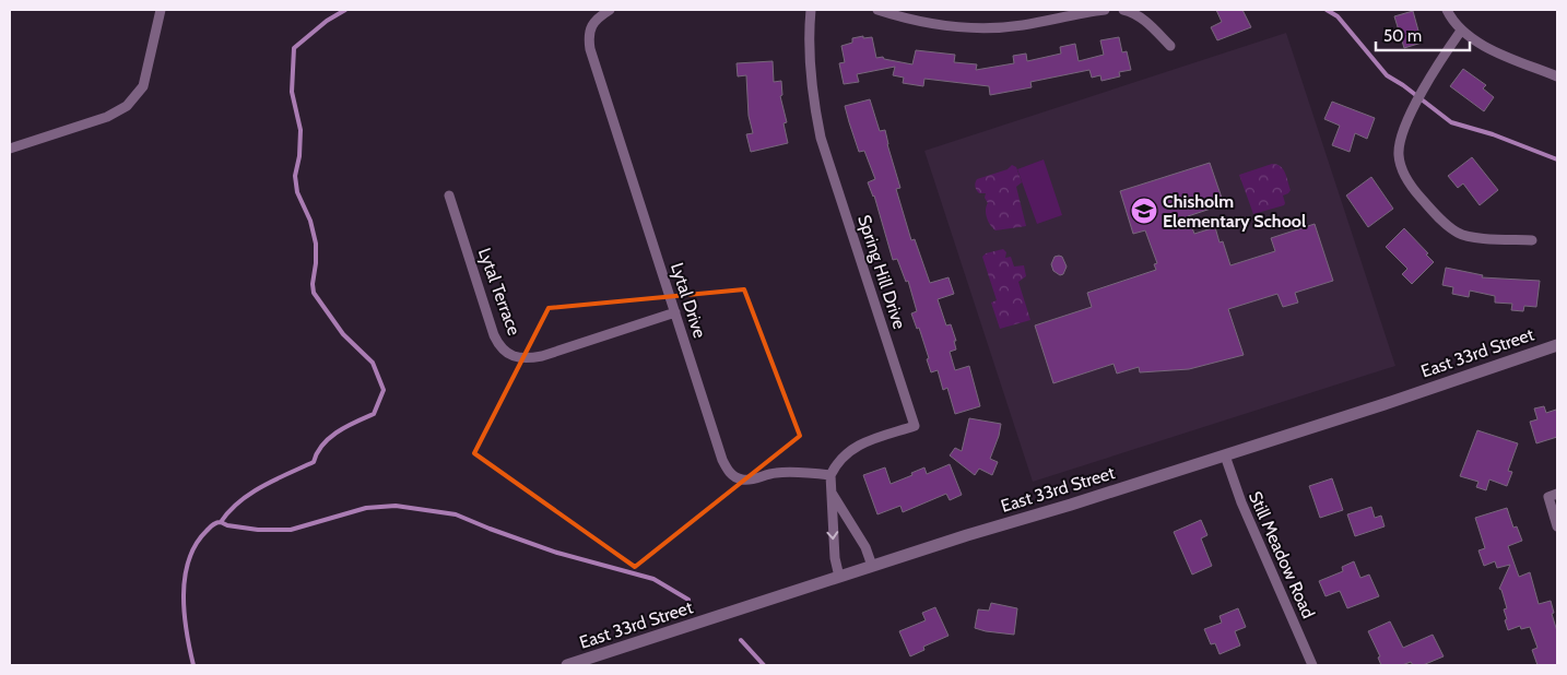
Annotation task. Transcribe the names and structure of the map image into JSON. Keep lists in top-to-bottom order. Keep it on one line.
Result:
{"streets":{"street":["Spring Hill Drive","Lytal Terrace","Lytal Drive","East 33rd Street","Still Meadow Road"]},"crossings":[["Spring Hill Drive","Lytal Drive"],["Lytal Terrace","Lytal Drive"],["East 33rd Street","Still Meadow Road"]],"places":{"school or university":["Chisholm Elementary School"]},"scale_bar":"50 m"}
